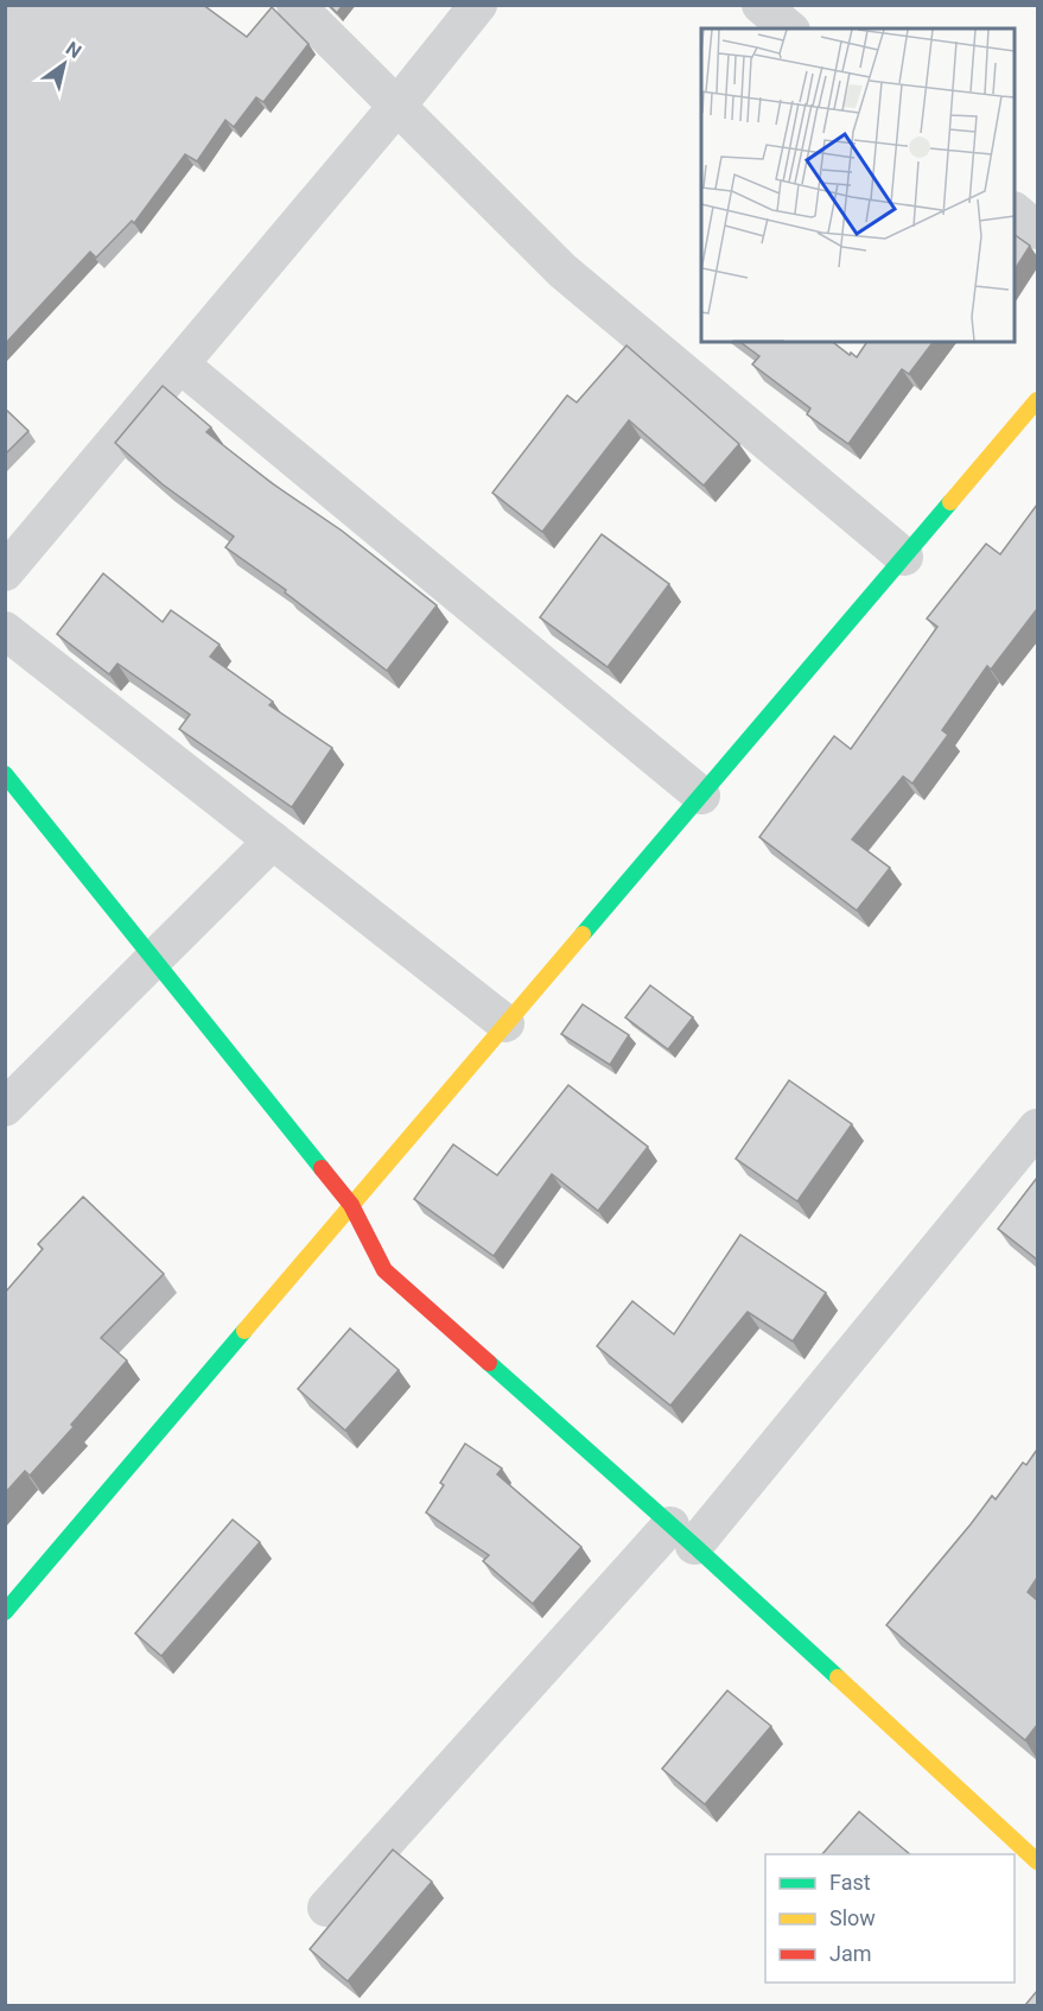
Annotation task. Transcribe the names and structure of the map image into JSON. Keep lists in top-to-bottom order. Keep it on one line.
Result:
{"legend":["Fast","Slow","Jam"],"north":"top right"}
